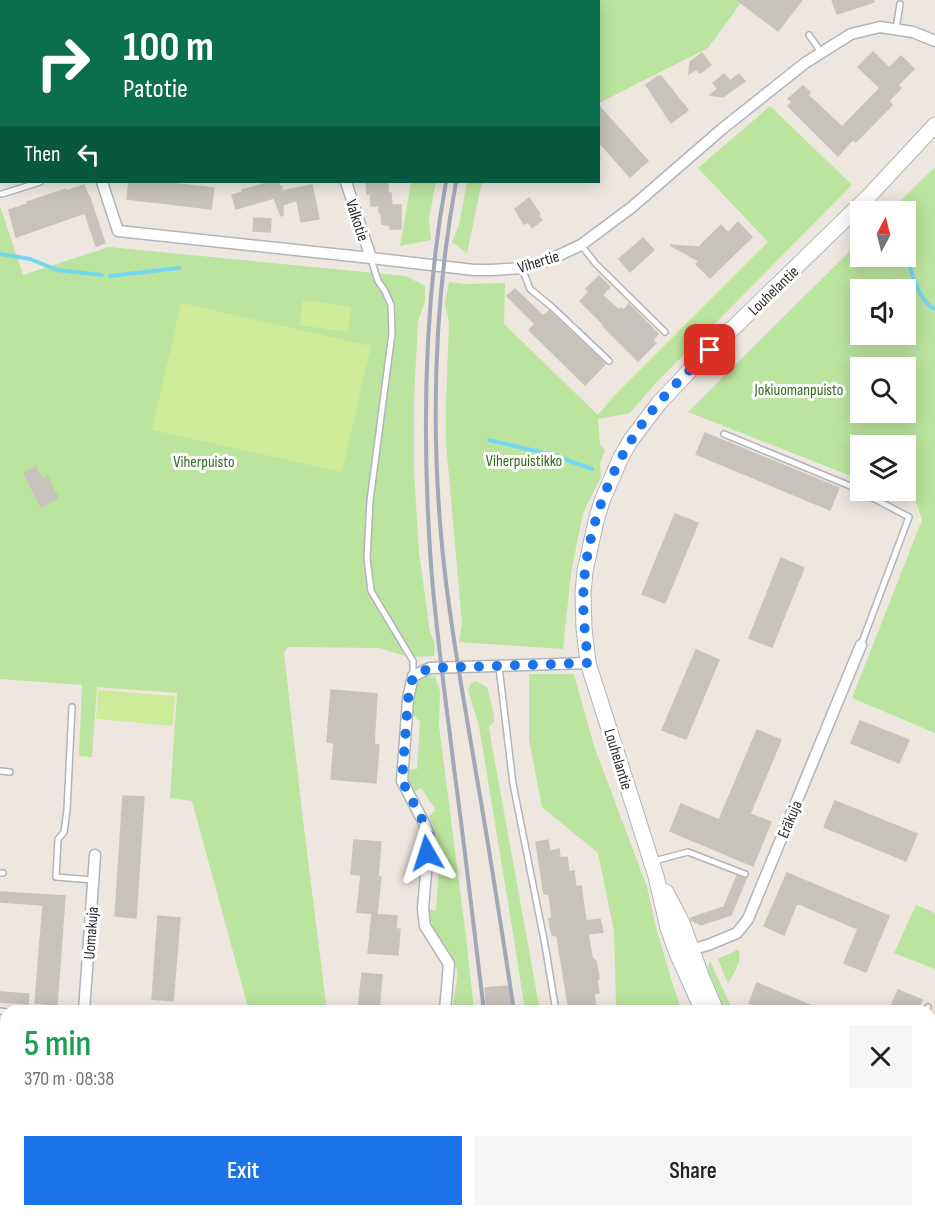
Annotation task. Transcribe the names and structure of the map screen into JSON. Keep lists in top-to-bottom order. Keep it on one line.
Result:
{"streets":{"main road":["Louhelantie"],"street":["Valkotie","Vihertie","Eräkuja","Uomakuja"]},"crossings":[["Valkotie","Vihertie"],["Louhelantie","Eräkuja"]],"parks":["Jokiuomanpuisto","Viherpuistikko","Viherpuisto"],"north":"top","page":{"turn":["100 m","Patotie"],"then":"Then","heading":["5 min","370 m · 08:38"],"buttons":["Exit","Share"]}}
